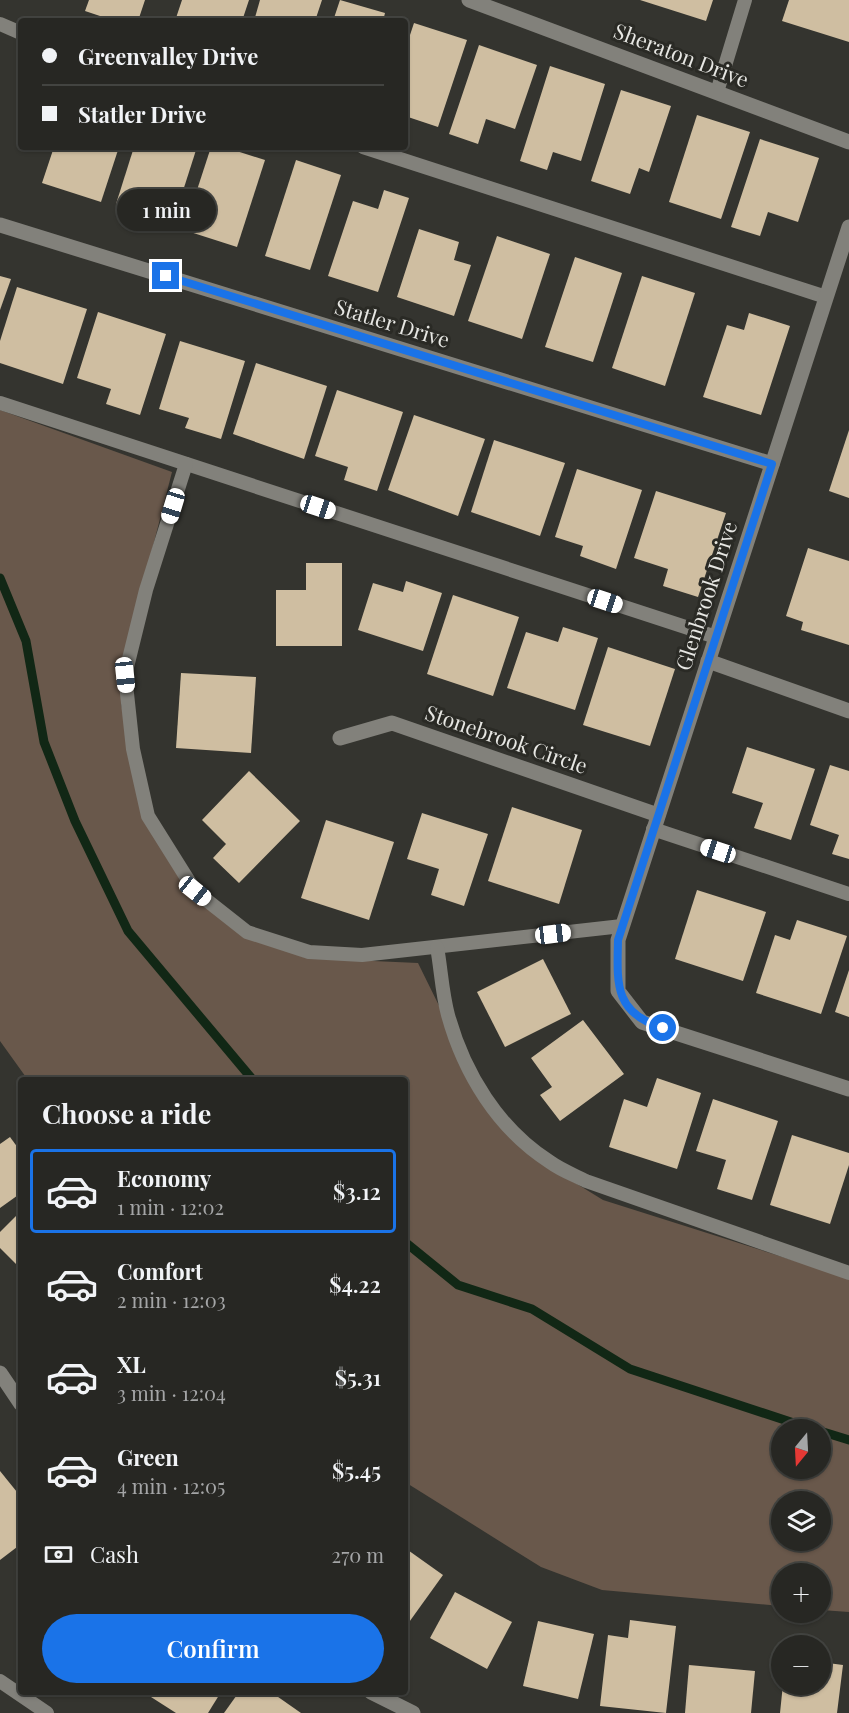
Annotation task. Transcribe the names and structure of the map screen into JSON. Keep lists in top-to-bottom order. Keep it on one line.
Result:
{"streets":{"street":["Sheraton Drive","Statler Drive","Glenbrook Drive","Stonebrook Circle"]},"crossings":[["Statler Drive","Glenbrook Drive"],["Glenbrook Drive","Stonebrook Circle"]],"north":"bottom","page":{"banner":["Greenvalley Drive","Statler Drive"],"bubble":"1 min","heading":"Choose a ride","list":[{"name":"Economy","note":"1 min · 12:02","value":"$3.12"},{"name":"Comfort","note":"2 min · 12:03","value":"$4.22"},{"name":"XL","note":"3 min · 12:04","value":"$5.31"},{"name":"Green","note":"4 min · 12:05","value":"$5.45"}],"map_buttons":["+","−"],"pay":["Cash","270 m"],"buttons":"Confirm"}}
